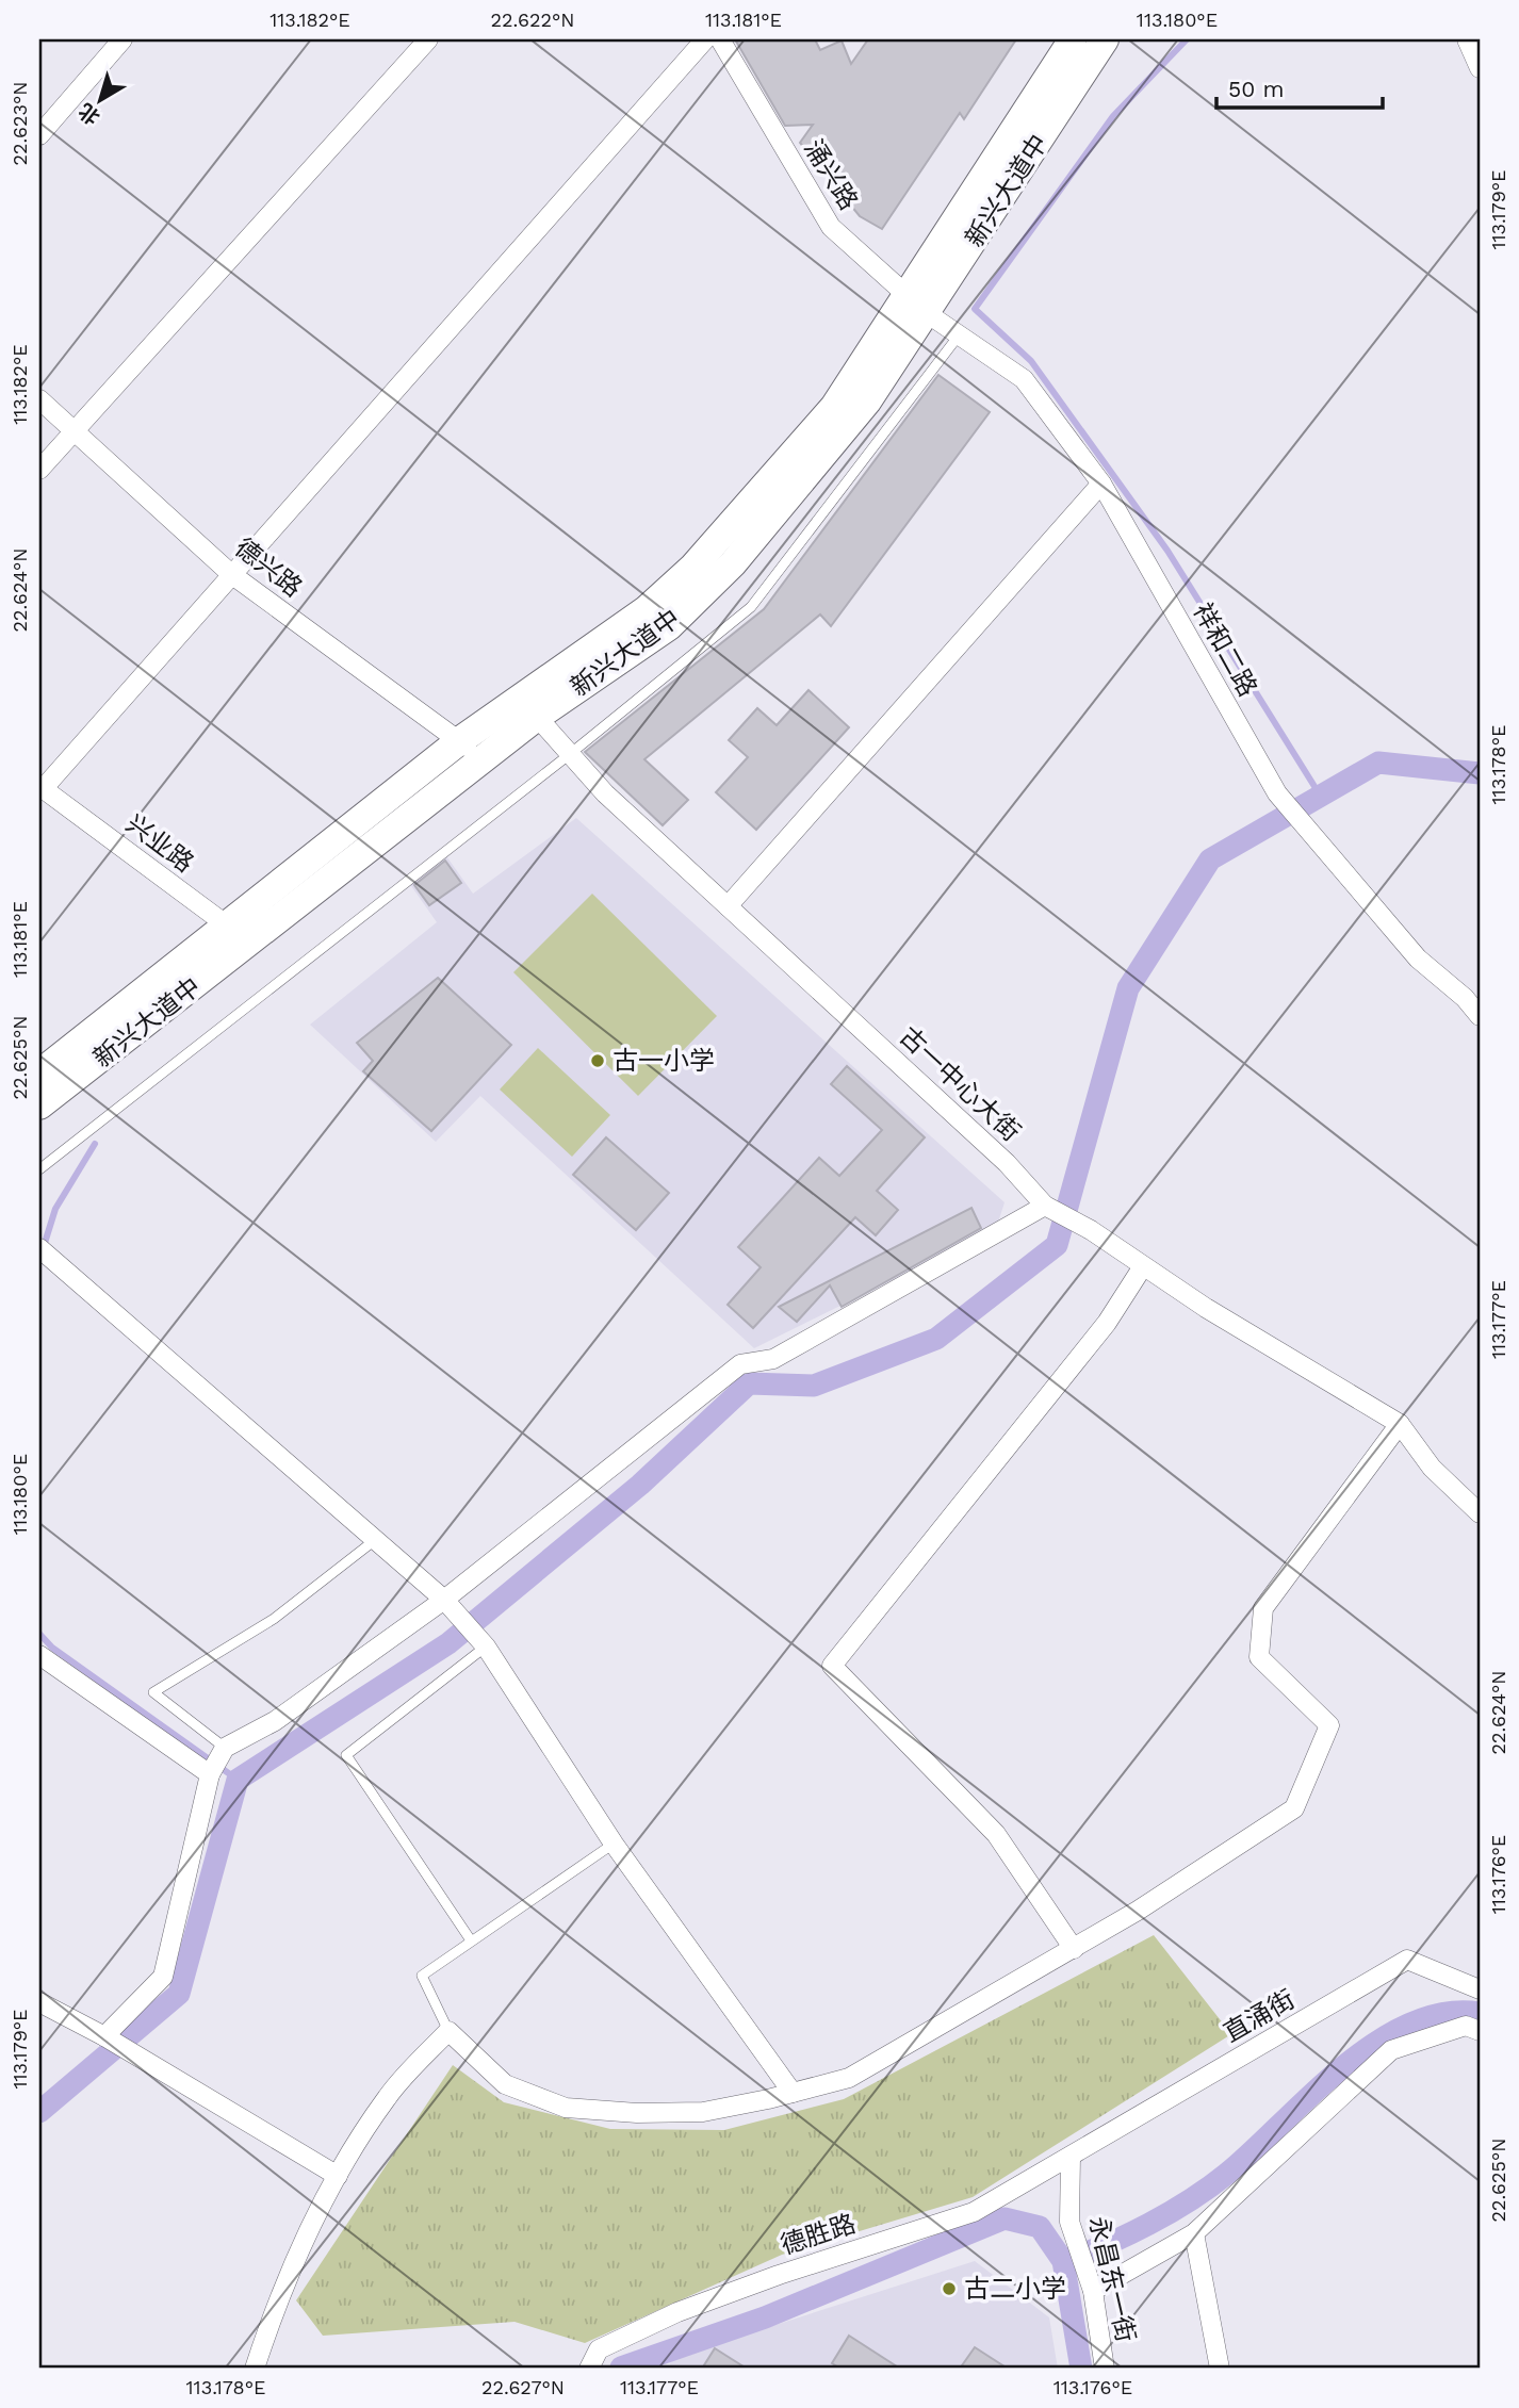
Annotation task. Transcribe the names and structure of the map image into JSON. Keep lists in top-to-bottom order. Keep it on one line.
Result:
{"streets":{"main road":["新兴大道中"],"street":["涌兴路","德兴路","祥和二路","兴业路","古一中心大街","直涌街","德胜路","永昌东一街"]},"crossings":[["涌兴路","新兴大道中"],["涌兴路","祥和二路"],["新兴大道中","德兴路"],["新兴大道中","祥和二路"],["新兴大道中","兴业路"],["新兴大道中","古一中心大街"],["直涌街","德胜路"],["直涌街","永昌东一街"],["德胜路","永昌东一街"]],"places":["古一小学","古二小学"],"scale_bar":"50 m","north":"bottom left","coordinates":["113.182°E","22.622°N","113.181°E","113.180°E","22.623°N","113.179°E","22.624°N","113.178°E","22.625°N","113.177°E","113.176°E","22.627°N"]}
